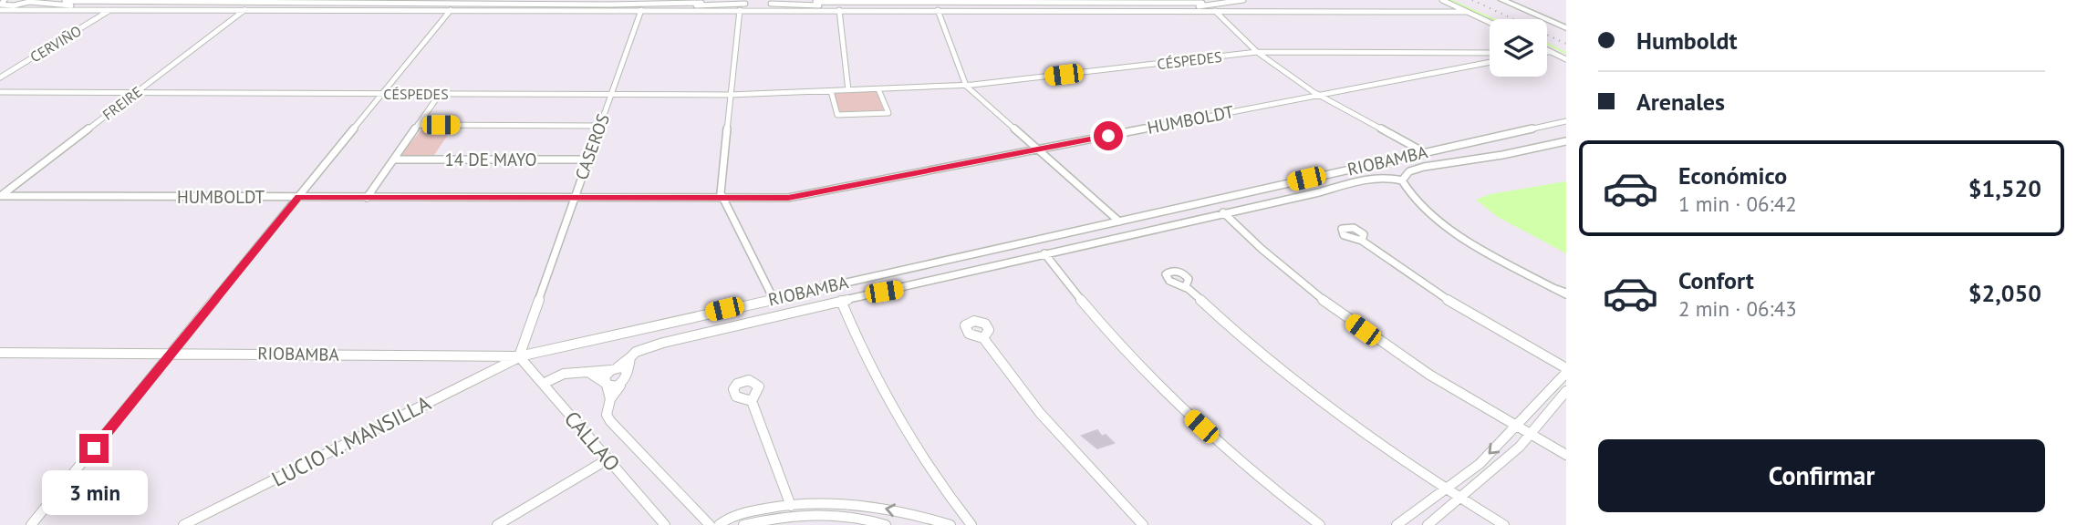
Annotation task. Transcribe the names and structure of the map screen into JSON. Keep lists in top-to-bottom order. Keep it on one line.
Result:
{"streets":{"street":["CERVIÑO","CÉSPEDES","FREIRE","HUMBOLDT","CASEROS","14 DE MAYO","RIOBAMBA","LUCIO V. MANSILLA","CALLAO"]},"crossings":[["CÉSPEDES","FREIRE"],["CÉSPEDES","CASEROS"],["FREIRE","HUMBOLDT"],["HUMBOLDT","CASEROS"],["CASEROS","14 DE MAYO"],["CASEROS","RIOBAMBA"],["CASEROS","LUCIO V. MANSILLA"],["CASEROS","CALLAO"],["RIOBAMBA","LUCIO V. MANSILLA"],["RIOBAMBA","CALLAO"],["LUCIO V. MANSILLA","CALLAO"]],"page":{"banner":["Humboldt","Arenales"],"list":[{"name":"Económico","note":"1 min · 06:42","value":"$1,520"},{"name":"Confort","note":"2 min · 06:43","value":"$2,050"}],"buttons":"Confirmar","bubble":"3 min"}}
